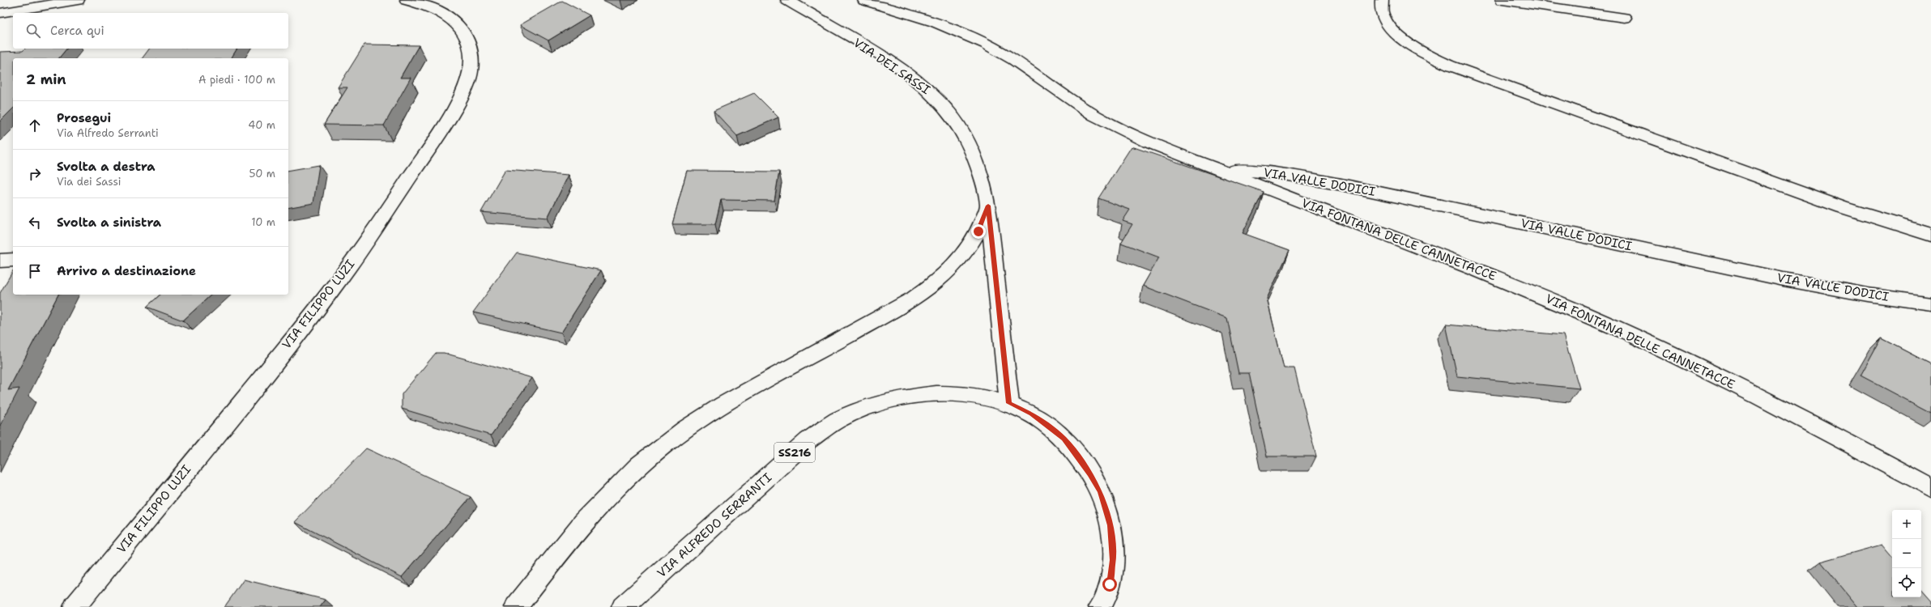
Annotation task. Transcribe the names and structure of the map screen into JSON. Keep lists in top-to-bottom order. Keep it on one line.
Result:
{"streets":{"street":["VIA DEI SASSI","VIA VALLE DODICI","VIA FONTANA DELLE CANNETACCE","VIA FILIPPO LUZI","SS216","VIA ALFREDO SERRANTI"]},"crossings":[["VIA DEI SASSI","VIA ALFREDO SERRANTI"],["VIA VALLE DODICI","VIA FONTANA DELLE CANNETACCE"]],"page":{"search":"Cerca qui","heading":["2 min","A piedi · 100 m"],"list":[["Prosegui","Via Alfredo Serranti","40 m"],["Svolta a destra","Via dei Sassi","50 m"],["Svolta a sinistra","10 m"],"Arrivo a destinazione"],"map_buttons":["+","−"]}}
